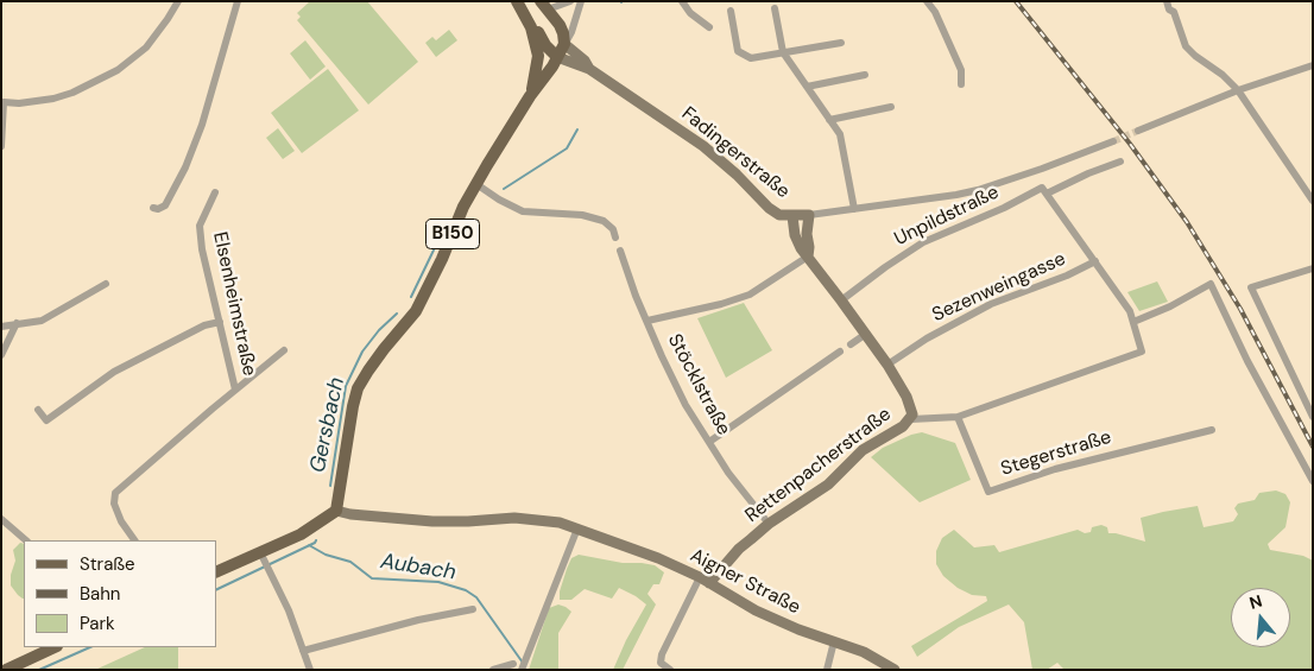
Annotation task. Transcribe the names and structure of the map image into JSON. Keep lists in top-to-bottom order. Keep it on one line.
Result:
{"streets":{"main road":["B150"],"street":["Fadingerstraße","Unpildstraße","Sezenweingasse","Elsenheimstraße","Stöcklstraße","Stegerstraße","Rettenpacherstraße","Aigner Straße"]},"crossings":[["Fadingerstraße","Unpildstraße"],["Fadingerstraße","B150"],["Fadingerstraße","Sezenweingasse"],["Fadingerstraße","Rettenpacherstraße"],["Unpildstraße","Rettenpacherstraße"],["B150","Aigner Straße"],["Sezenweingasse","Rettenpacherstraße"],["Stöcklstraße","Rettenpacherstraße"],["Stegerstraße","Rettenpacherstraße"],["Rettenpacherstraße","Aigner Straße"]],"water":["Gersbach","Aubach"],"legend":["Straße","Bahn","Park"],"north":"top"}
